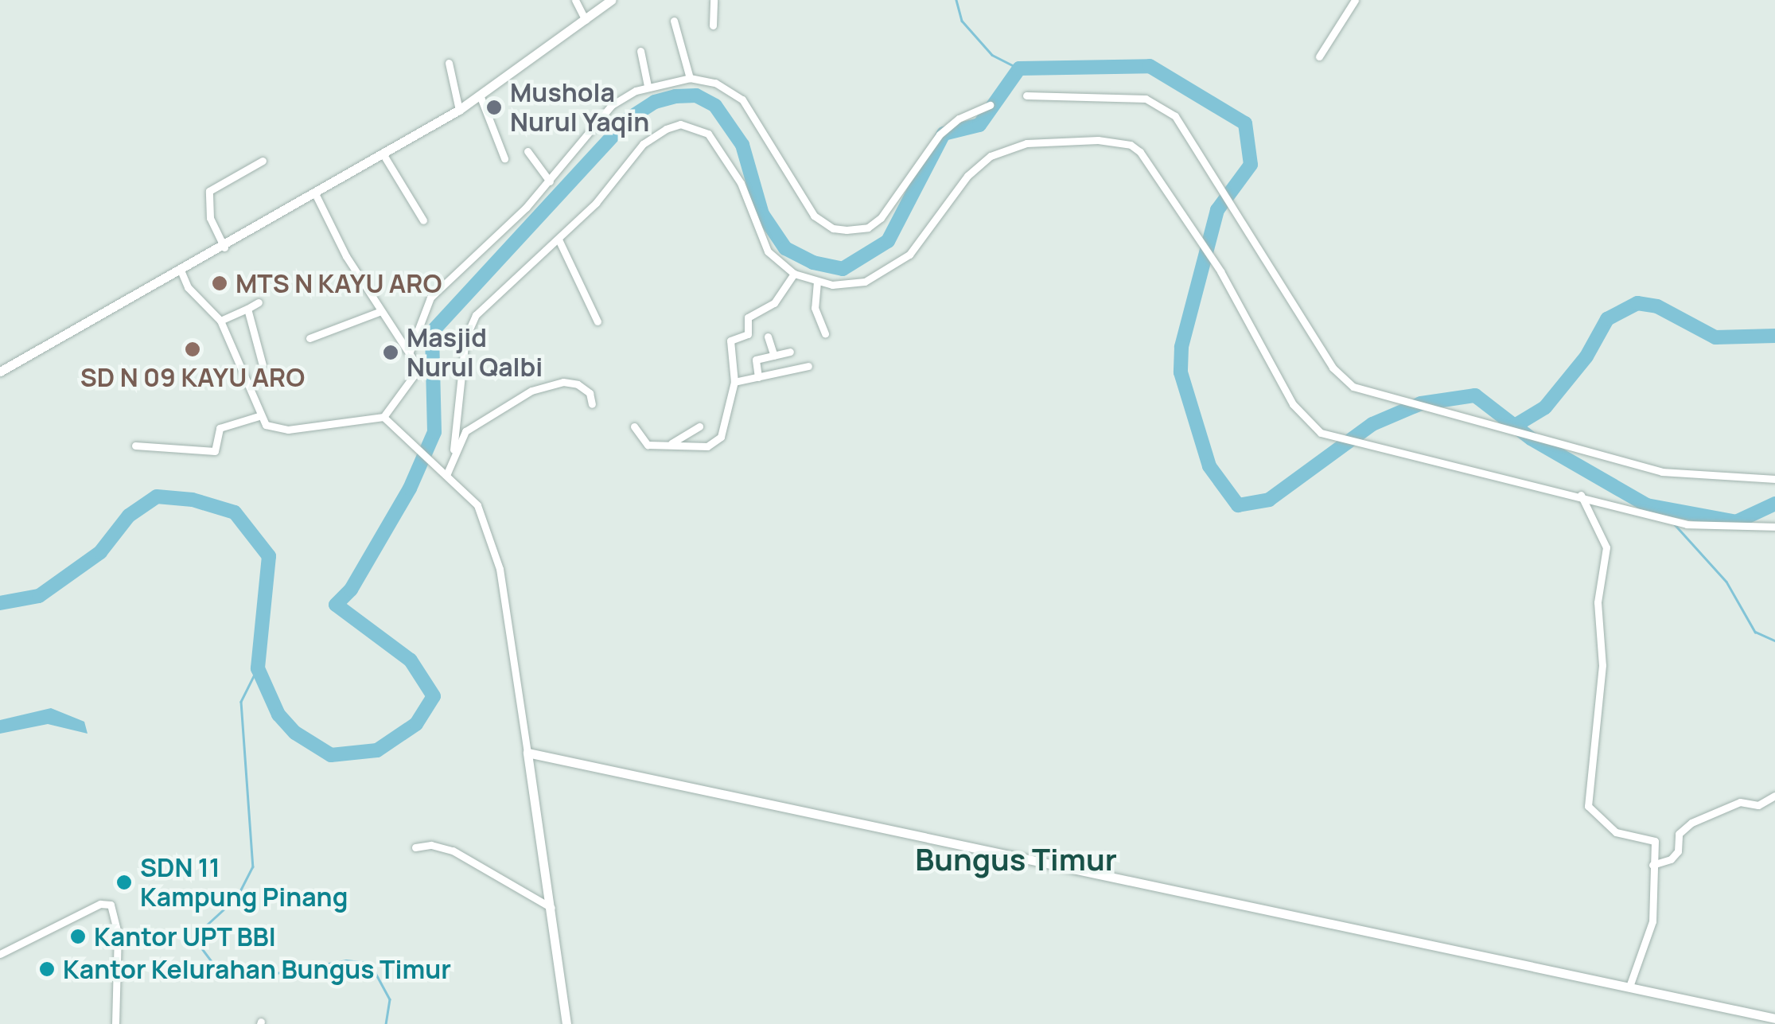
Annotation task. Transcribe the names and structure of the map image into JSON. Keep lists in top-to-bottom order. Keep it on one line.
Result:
{"districts":["Bungus Timur"],"places":["Mushola Nurul Yaqin","MTS N KAYU ARO","SD N 09 KAYU ARO","Masjid Nurul Qalbi","SDN 11 Kampung Pinang","Kantor UPT BBI","Kantor Kelurahan Bungus Timur"]}
